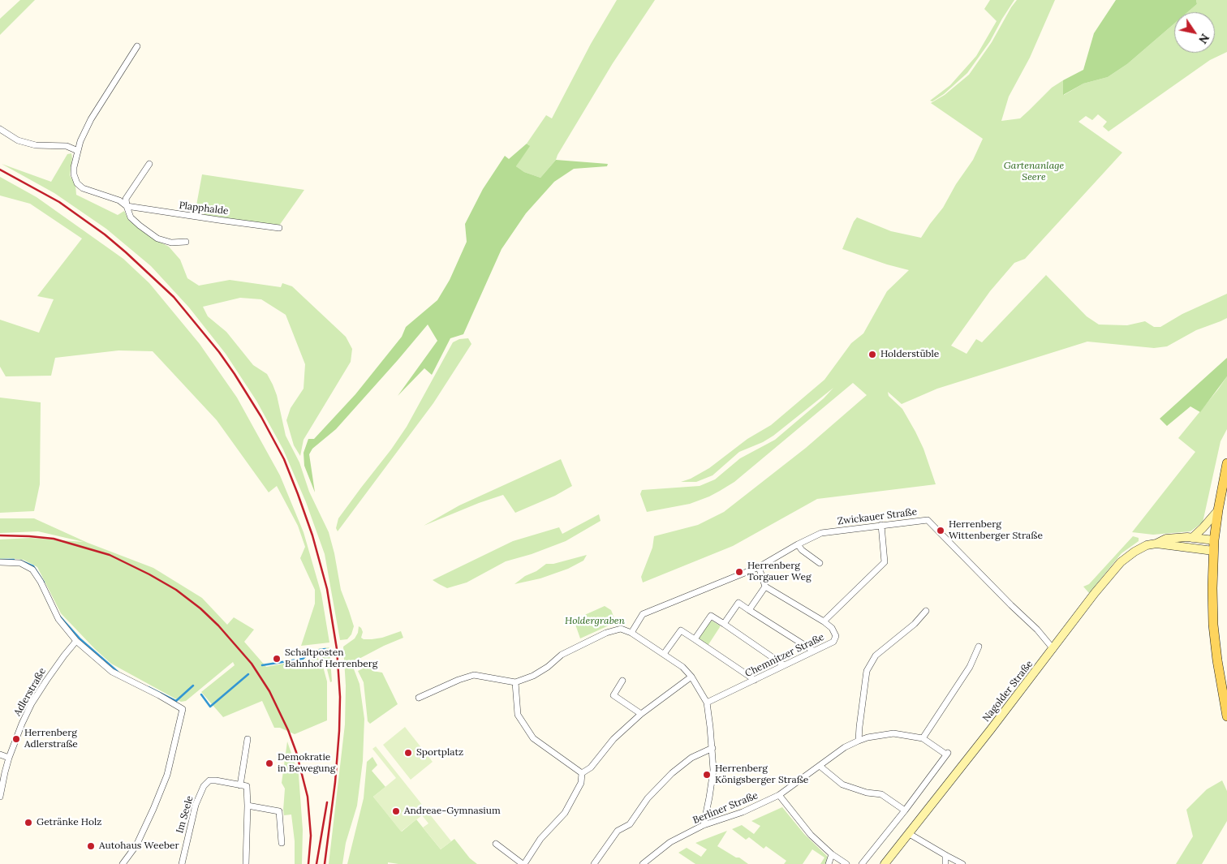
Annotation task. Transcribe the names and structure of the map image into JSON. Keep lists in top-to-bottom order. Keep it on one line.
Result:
{"streets":{"main road":["Nagolder Straße"],"street":["Plapphalde","Zwickauer Straße","Chemnitzer Straße","Adlerstraße","Berliner Straße","Im Seele"]},"crossings":[["Zwickauer Straße","Nagolder Straße"]],"parks":["Gartenanlage Seere","Holdergraben"],"places":["Holderstüble","Herrenberg Wittenberger Straße","Herrenberg Torgauer Weg","Schaltposten Bahnhof Herrenberg","Herrenberg Adlerstraße","Sportplatz","Demokratie in Bewegung","Herrenberg Königsberger Straße","Andreae-Gymnasium","Getränke Holz","Autohaus Weeber"],"north":"bottom right"}
